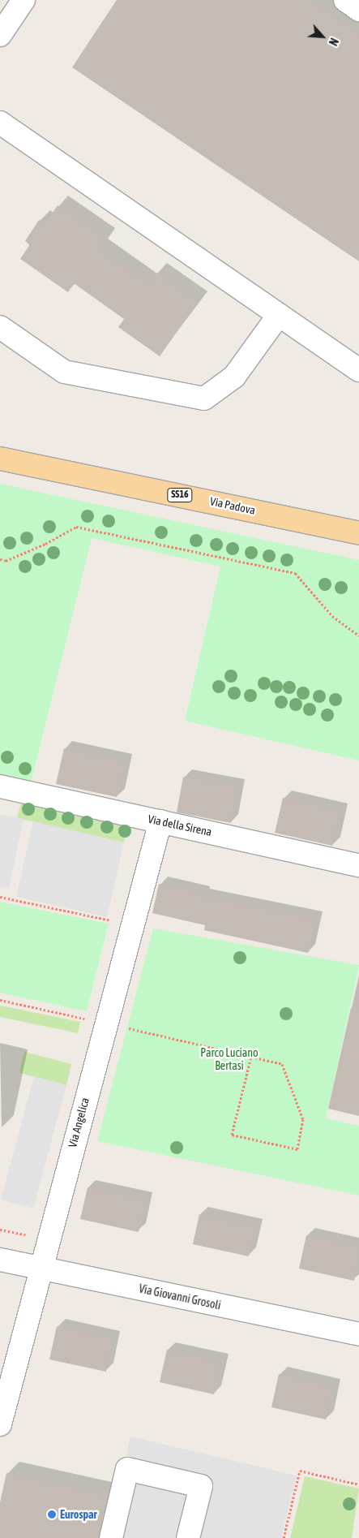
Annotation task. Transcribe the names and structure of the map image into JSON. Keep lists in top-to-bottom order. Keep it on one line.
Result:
{"streets":{"main road":["SS16","Via Padova"],"street":["Via della Sirena","Via Angelica","Via Giovanni Grosoli"]},"crossings":[["Via della Sirena","Via Angelica"],["Via Angelica","Via Giovanni Grosoli"]],"parks":["Parco Luciano Bertasi"],"places":["Eurospar"],"north":"bottom right"}
